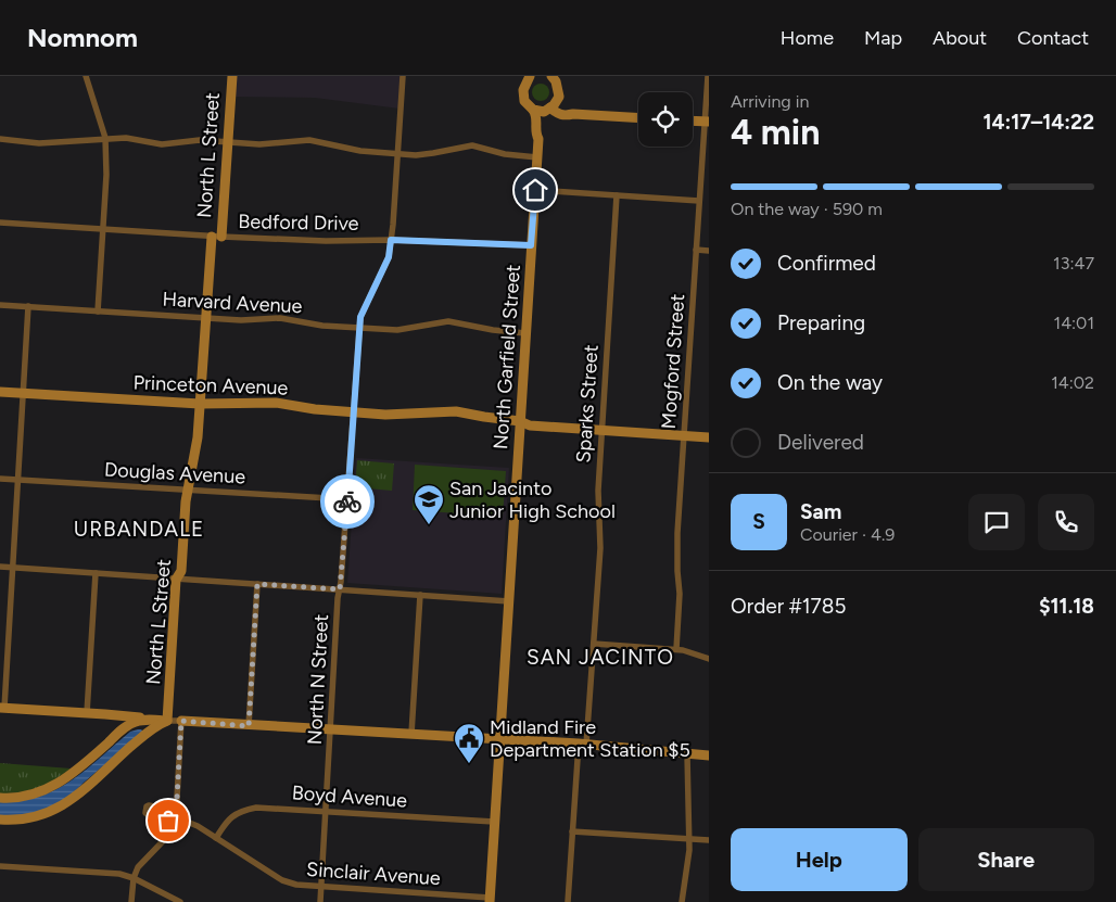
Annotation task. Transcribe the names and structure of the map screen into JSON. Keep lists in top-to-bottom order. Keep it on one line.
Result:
{"streets":{"main road":["North L Street","North Garfield Street","Princeton Avenue"],"street":["Bedford Drive","Harvard Avenue","Mogford Street","Sparks Street","Douglas Avenue","North N Street","Boyd Avenue","Sinclair Avenue"]},"crossings":[["North L Street","Bedford Drive"],["North L Street","Harvard Avenue"],["North L Street","Princeton Avenue"],["North L Street","Douglas Avenue"],["Bedford Drive","North Garfield Street"],["Bedford Drive","North N Street"],["Harvard Avenue","North Garfield Street"],["Harvard Avenue","North N Street"],["North Garfield Street","Princeton Avenue"],["North Garfield Street","Boyd Avenue"],["North Garfield Street","Sinclair Avenue"],["Mogford Street","Princeton Avenue"],["Princeton Avenue","Sparks Street"],["Princeton Avenue","North N Street"],["Douglas Avenue","North N Street"],["North N Street","Boyd Avenue"],["North N Street","Sinclair Avenue"],["Boyd Avenue","Sinclair Avenue"]],"districts":["URBANDALE","SAN JACINTO"],"places":{"school or university":["San Jacinto Junior High School"],"public building":["Midland Fire Department Station $5"]},"page":{"header":"Nomnom","nav":["Home","Map","About","Contact"],"heading":["4 min","Arriving in","14:17–14:22"],"panel":["Sam","Courier · 4.9","Order #1785","$11.18"],"bar":"On the way · 590 m","list":[["Confirmed","13:47"],["Preparing","14:01"],["On the way","14:02"],"Delivered"],"round":"S","buttons":["Help","Share"]}}
